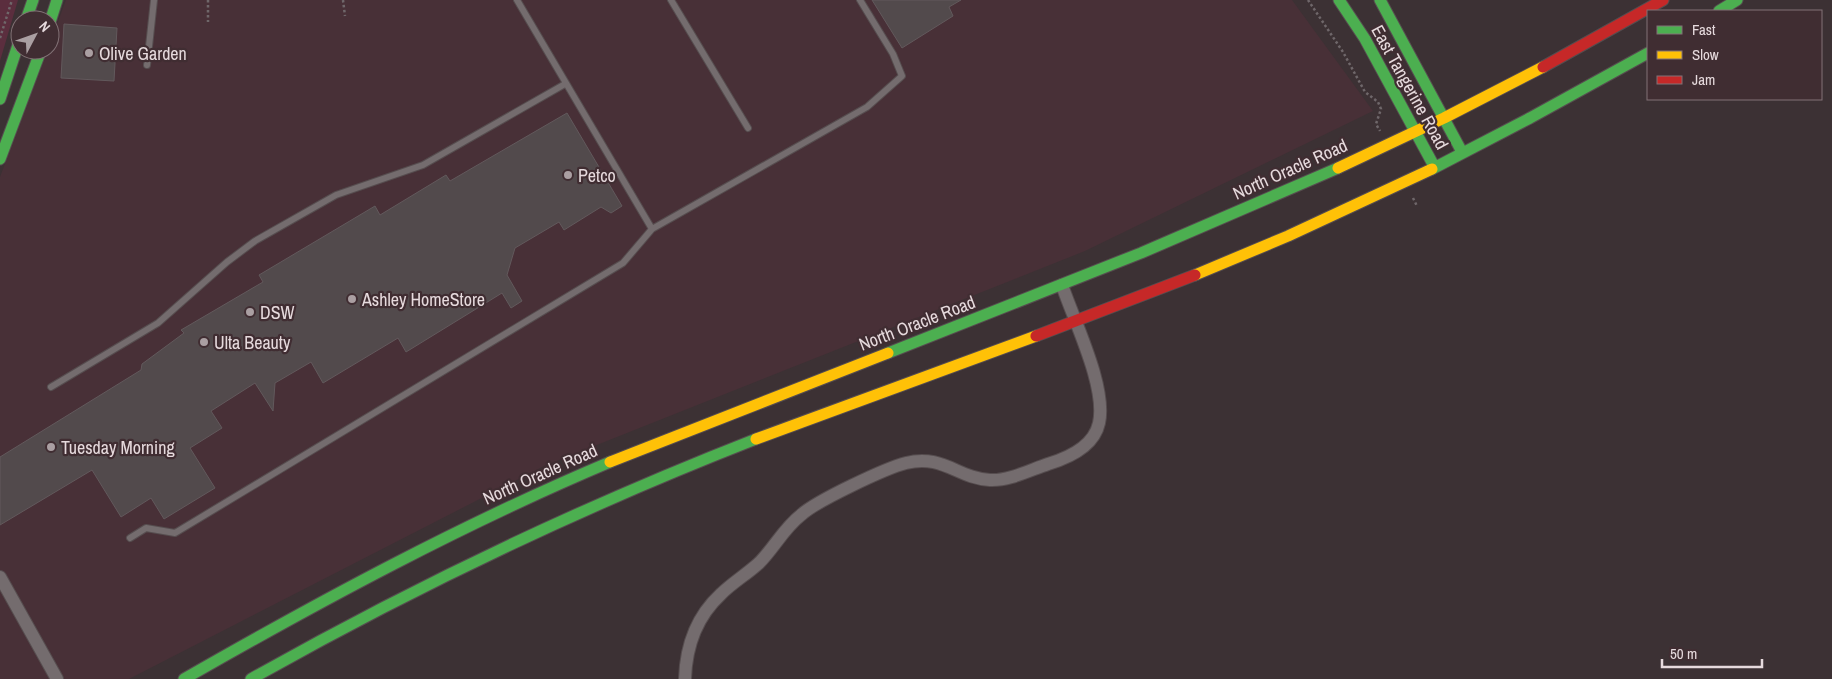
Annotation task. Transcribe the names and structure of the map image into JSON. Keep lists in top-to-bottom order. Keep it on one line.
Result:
{"streets":{"main road":["East Tangerine Road","North Oracle Road"]},"crossings":[["East Tangerine Road","North Oracle Road"]],"places":["Olive Garden","Petco","Ashley HomeStore","DSW","Ulta Beauty","Tuesday Morning"],"legend":["Fast","Slow","Jam"],"scale_bar":"50 m","north":"top right"}
